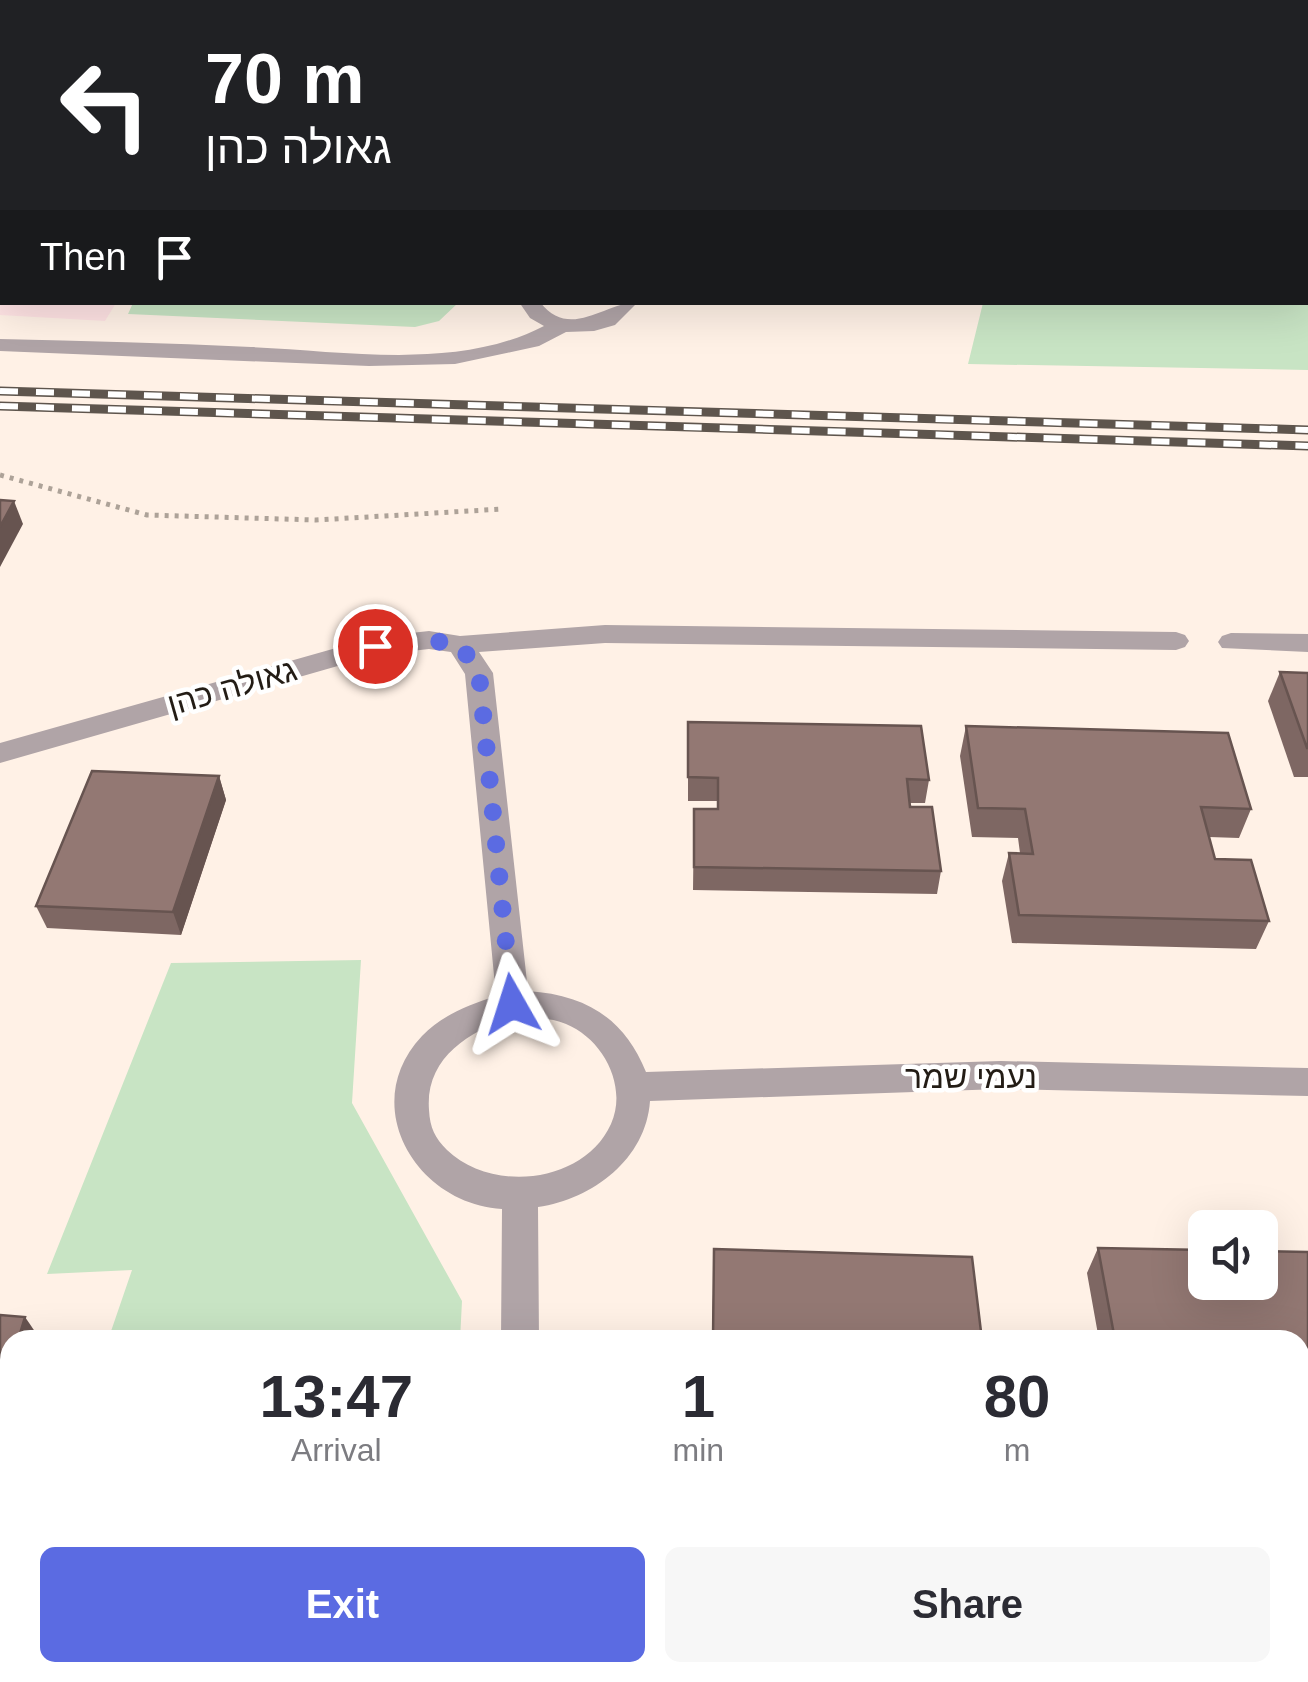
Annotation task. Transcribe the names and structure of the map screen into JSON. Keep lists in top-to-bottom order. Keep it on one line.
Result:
{"streets":{"street":["גאולה כהן","נעמי שמר"]},"page":{"turn":["70 m","גאולה כהן"],"then":"Then","eta":["13:47","Arrival","1","min","80","m"],"buttons":["Exit","Share"]}}
